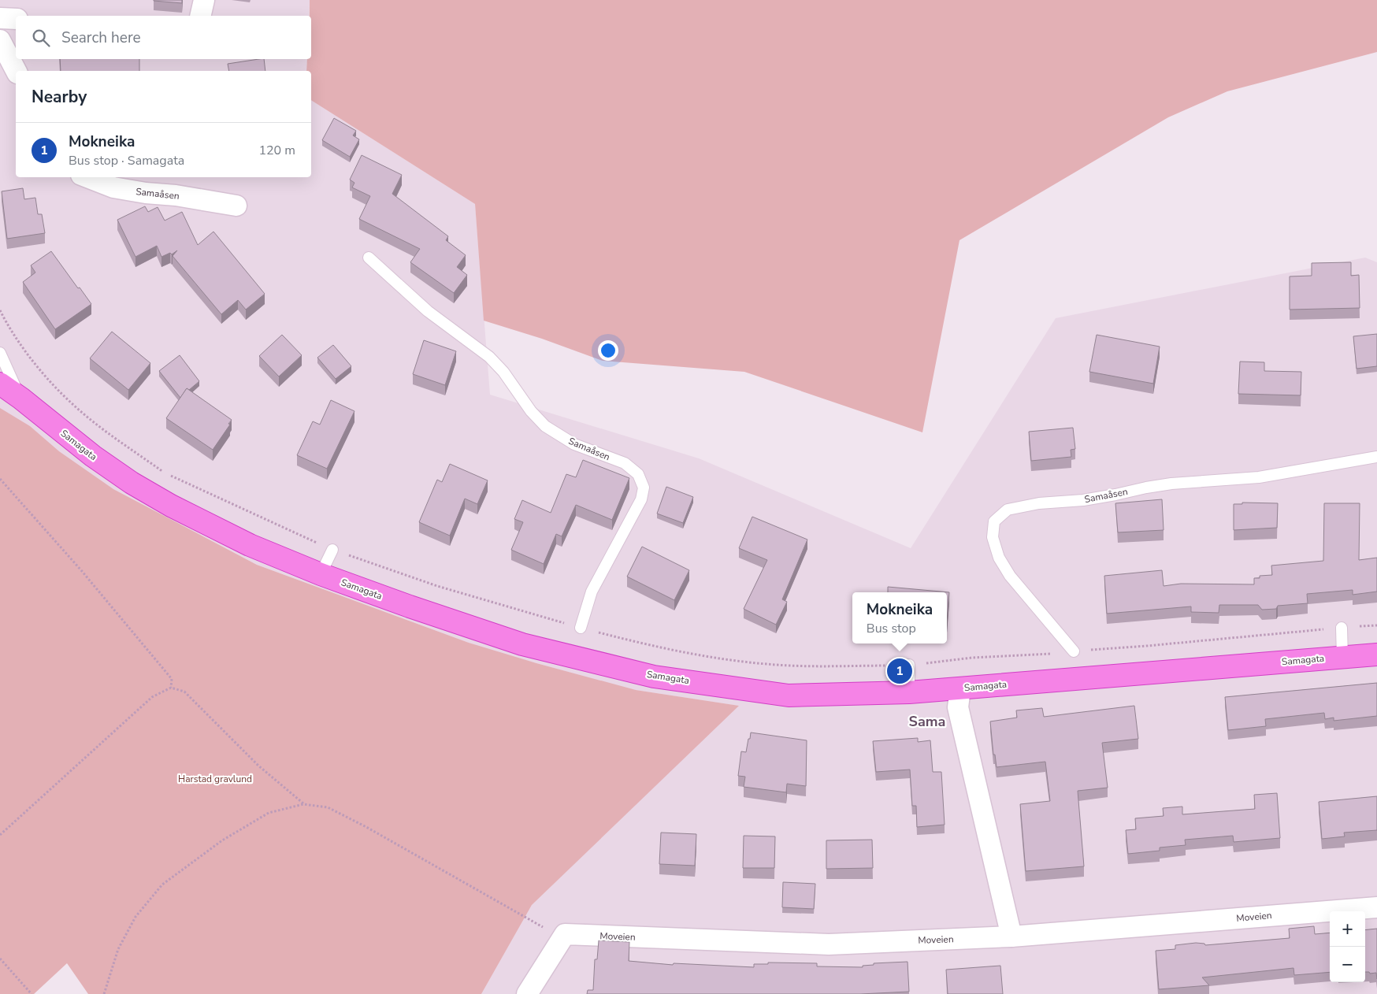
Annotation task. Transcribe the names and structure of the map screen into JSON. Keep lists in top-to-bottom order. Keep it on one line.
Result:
{"streets":{"highway":["Samagata"],"street":["Samaåsen","Moveien"]},"districts":["Sama"],"parks":["Harstad gravlund"],"page":{"search":"Search here","heading":"Nearby","list":[{"mark":"1","name":"Mokneika","note":"Bus stop · Samagata","value":"120 m"}],"popup":["Mokneika","Bus stop"],"pins":"1","map_buttons":["+","−"]}}
